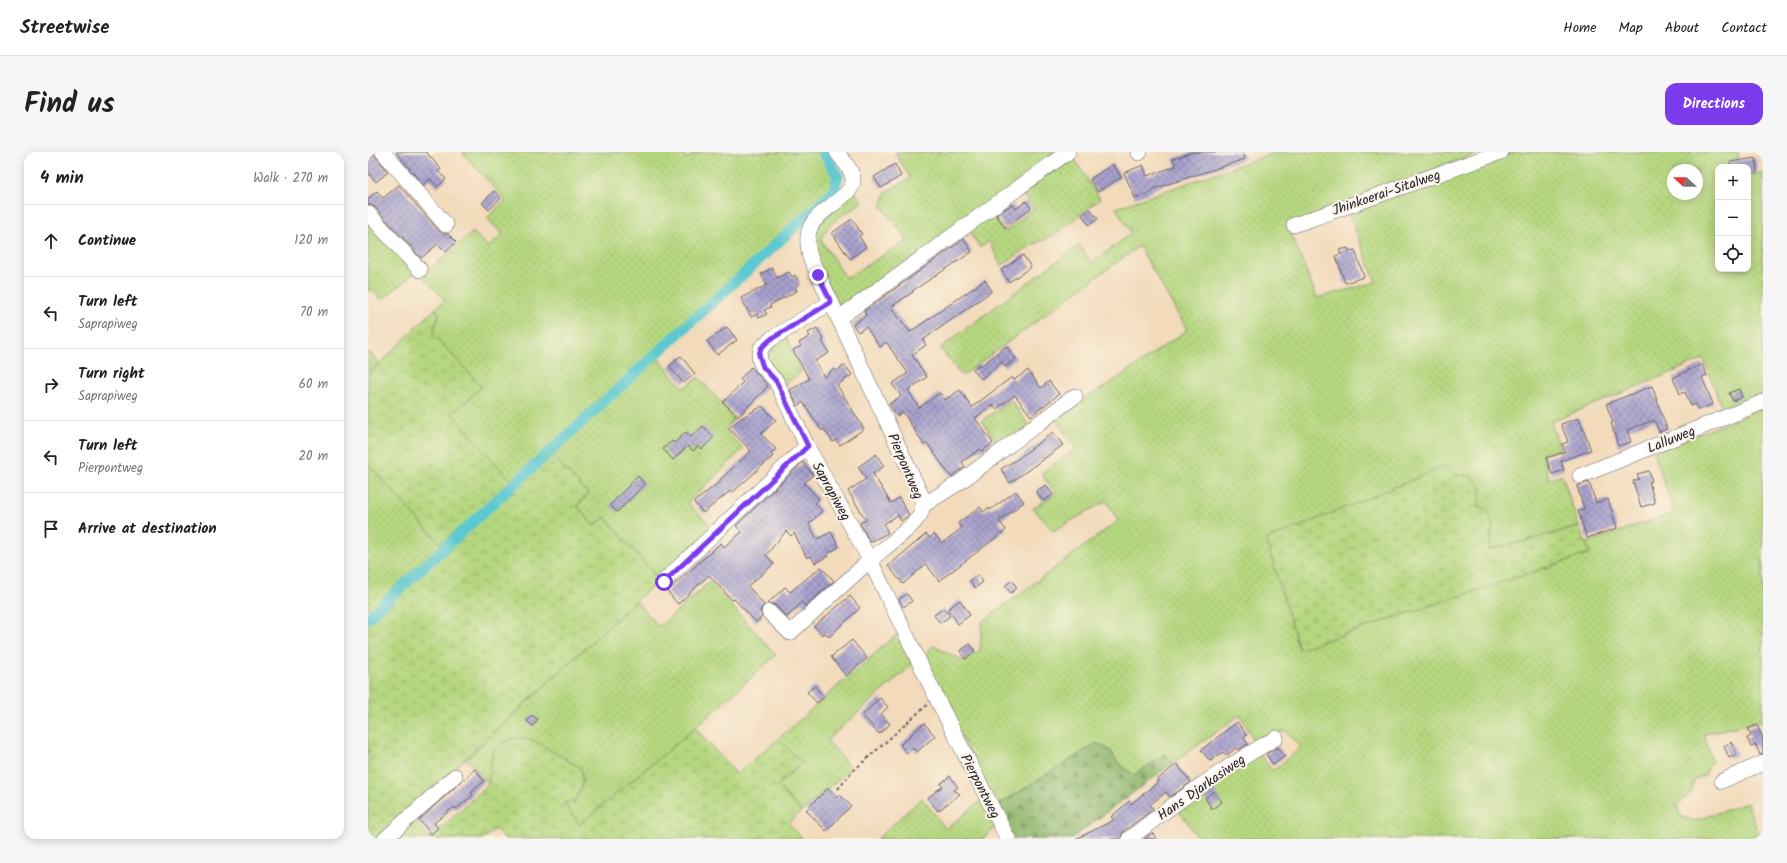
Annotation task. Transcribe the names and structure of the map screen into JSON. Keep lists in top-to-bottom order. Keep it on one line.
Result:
{"streets":{"street":["Jhinkoerai-Sitalweg","Lalluweg","Pierpontweg","Saprapiweg","Hans Djarkasiweg"]},"crossings":[["Pierpontweg","Saprapiweg"]],"north":"left","page":{"header":"Streetwise","nav":["Home","Map","About","Contact"],"title":"Find us","buttons":"Directions","heading":["4 min","Walk · 270 m"],"map_buttons":["+","−"],"list":[["Continue","120 m"],["Turn left","Saprapiweg","70 m"],["Turn right","Saprapiweg","60 m"],["Turn left","Pierpontweg","20 m"],"Arrive at destination"]}}
